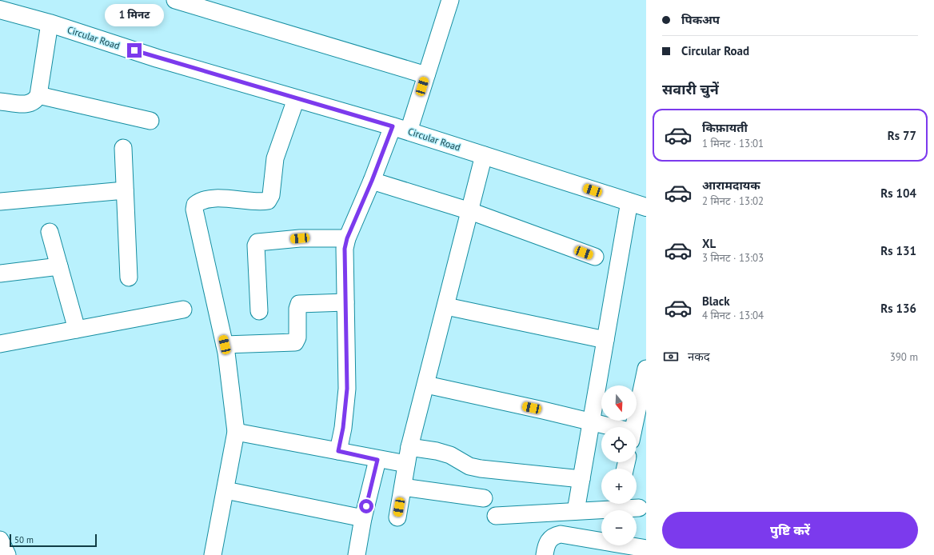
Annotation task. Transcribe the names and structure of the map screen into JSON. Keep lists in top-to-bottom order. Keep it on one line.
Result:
{"streets":{"main road":["Circular Road"]},"scale_bar":"50 m","north":"bottom","page":{"banner":["पिकअप","Circular Road"],"bubble":"1 मिनट","heading":"सवारी चुनें","list":[{"name":"किफ़ायती","note":"1 मिनट · 13:01","value":"Rs 77"},{"name":"आरामदायक","note":"2 मिनट · 13:02","value":"Rs 104"},{"name":"XL","note":"3 मिनट · 13:03","value":"Rs 131"},{"name":"Black","note":"4 मिनट · 13:04","value":"Rs 136"}],"pay":["नकद","390 m"],"map_buttons":["+","−"],"buttons":"पुष्टि करें","scale":"50 m"}}
